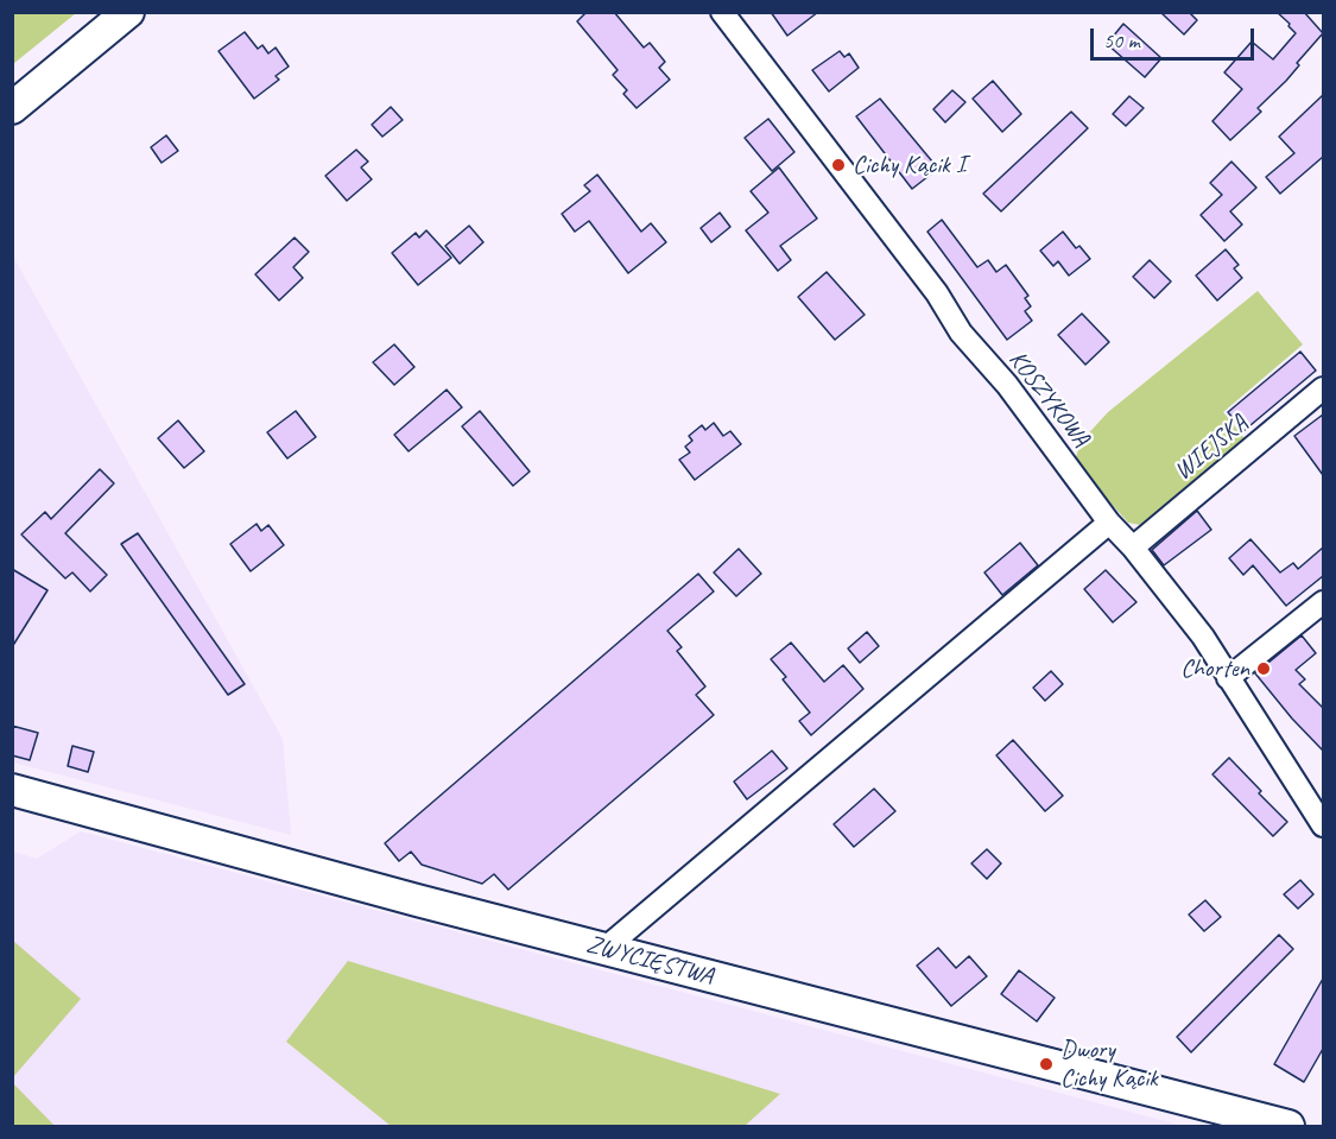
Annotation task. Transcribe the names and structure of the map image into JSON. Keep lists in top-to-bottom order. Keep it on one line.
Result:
{"streets":{"street":["KOSZYKOWA","WIEJSKA","ZWYCIĘSTWA"]},"crossings":[["KOSZYKOWA","WIEJSKA"]],"places":["Cichy Kącik I","Chorten","Dwory Cichy Kącik"],"scale_bar":"50 m"}
